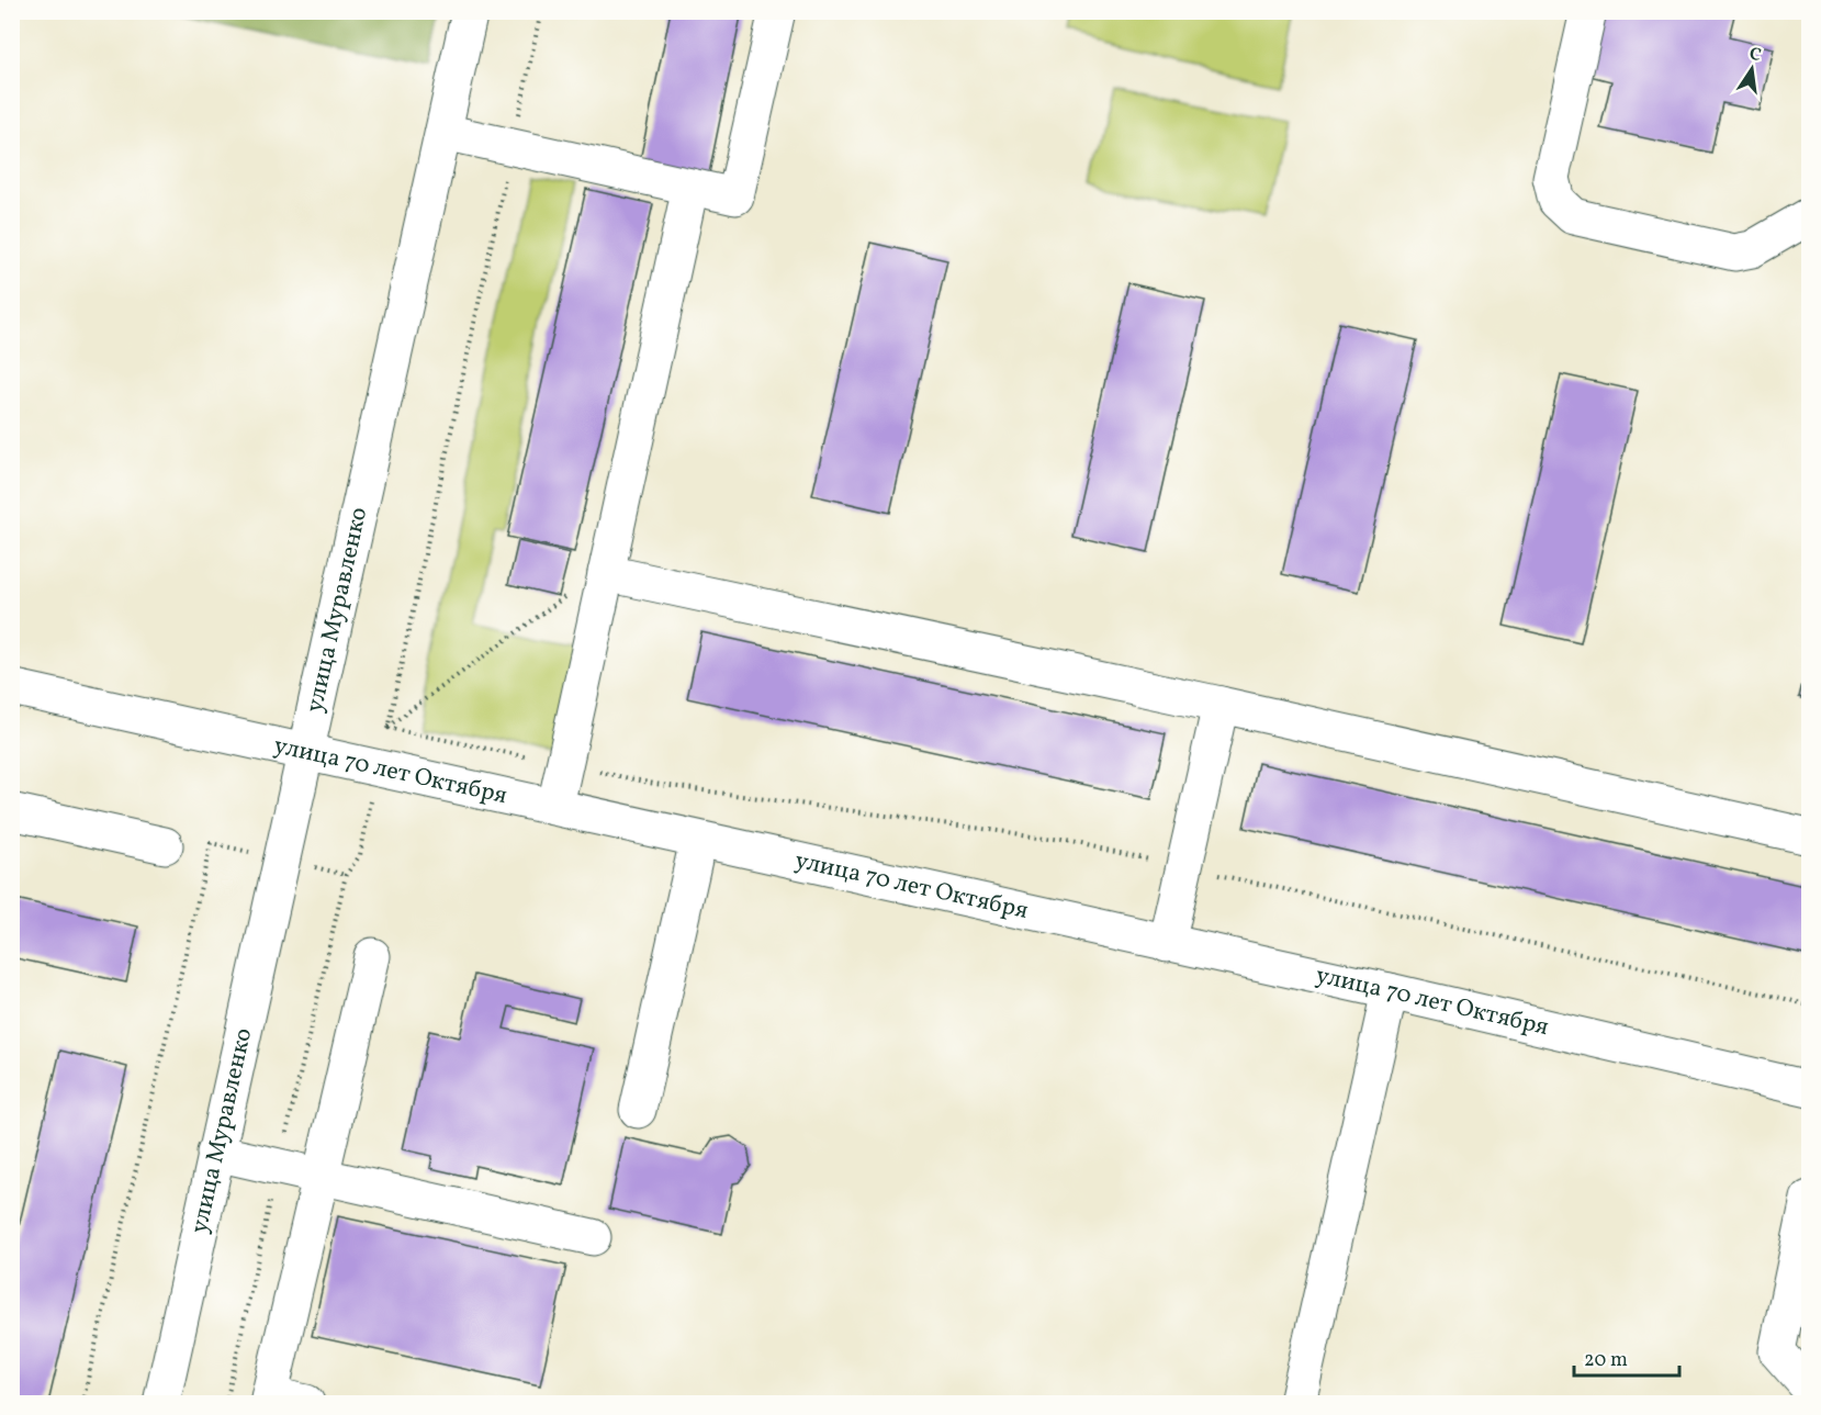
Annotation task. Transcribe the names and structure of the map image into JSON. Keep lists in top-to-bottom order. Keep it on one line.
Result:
{"streets":{"street":["улица Муравленко","улица 70 лет Октября"]},"crossings":[["улица Муравленко","улица 70 лет Октября"]],"scale_bar":"20 m","north":"top"}
